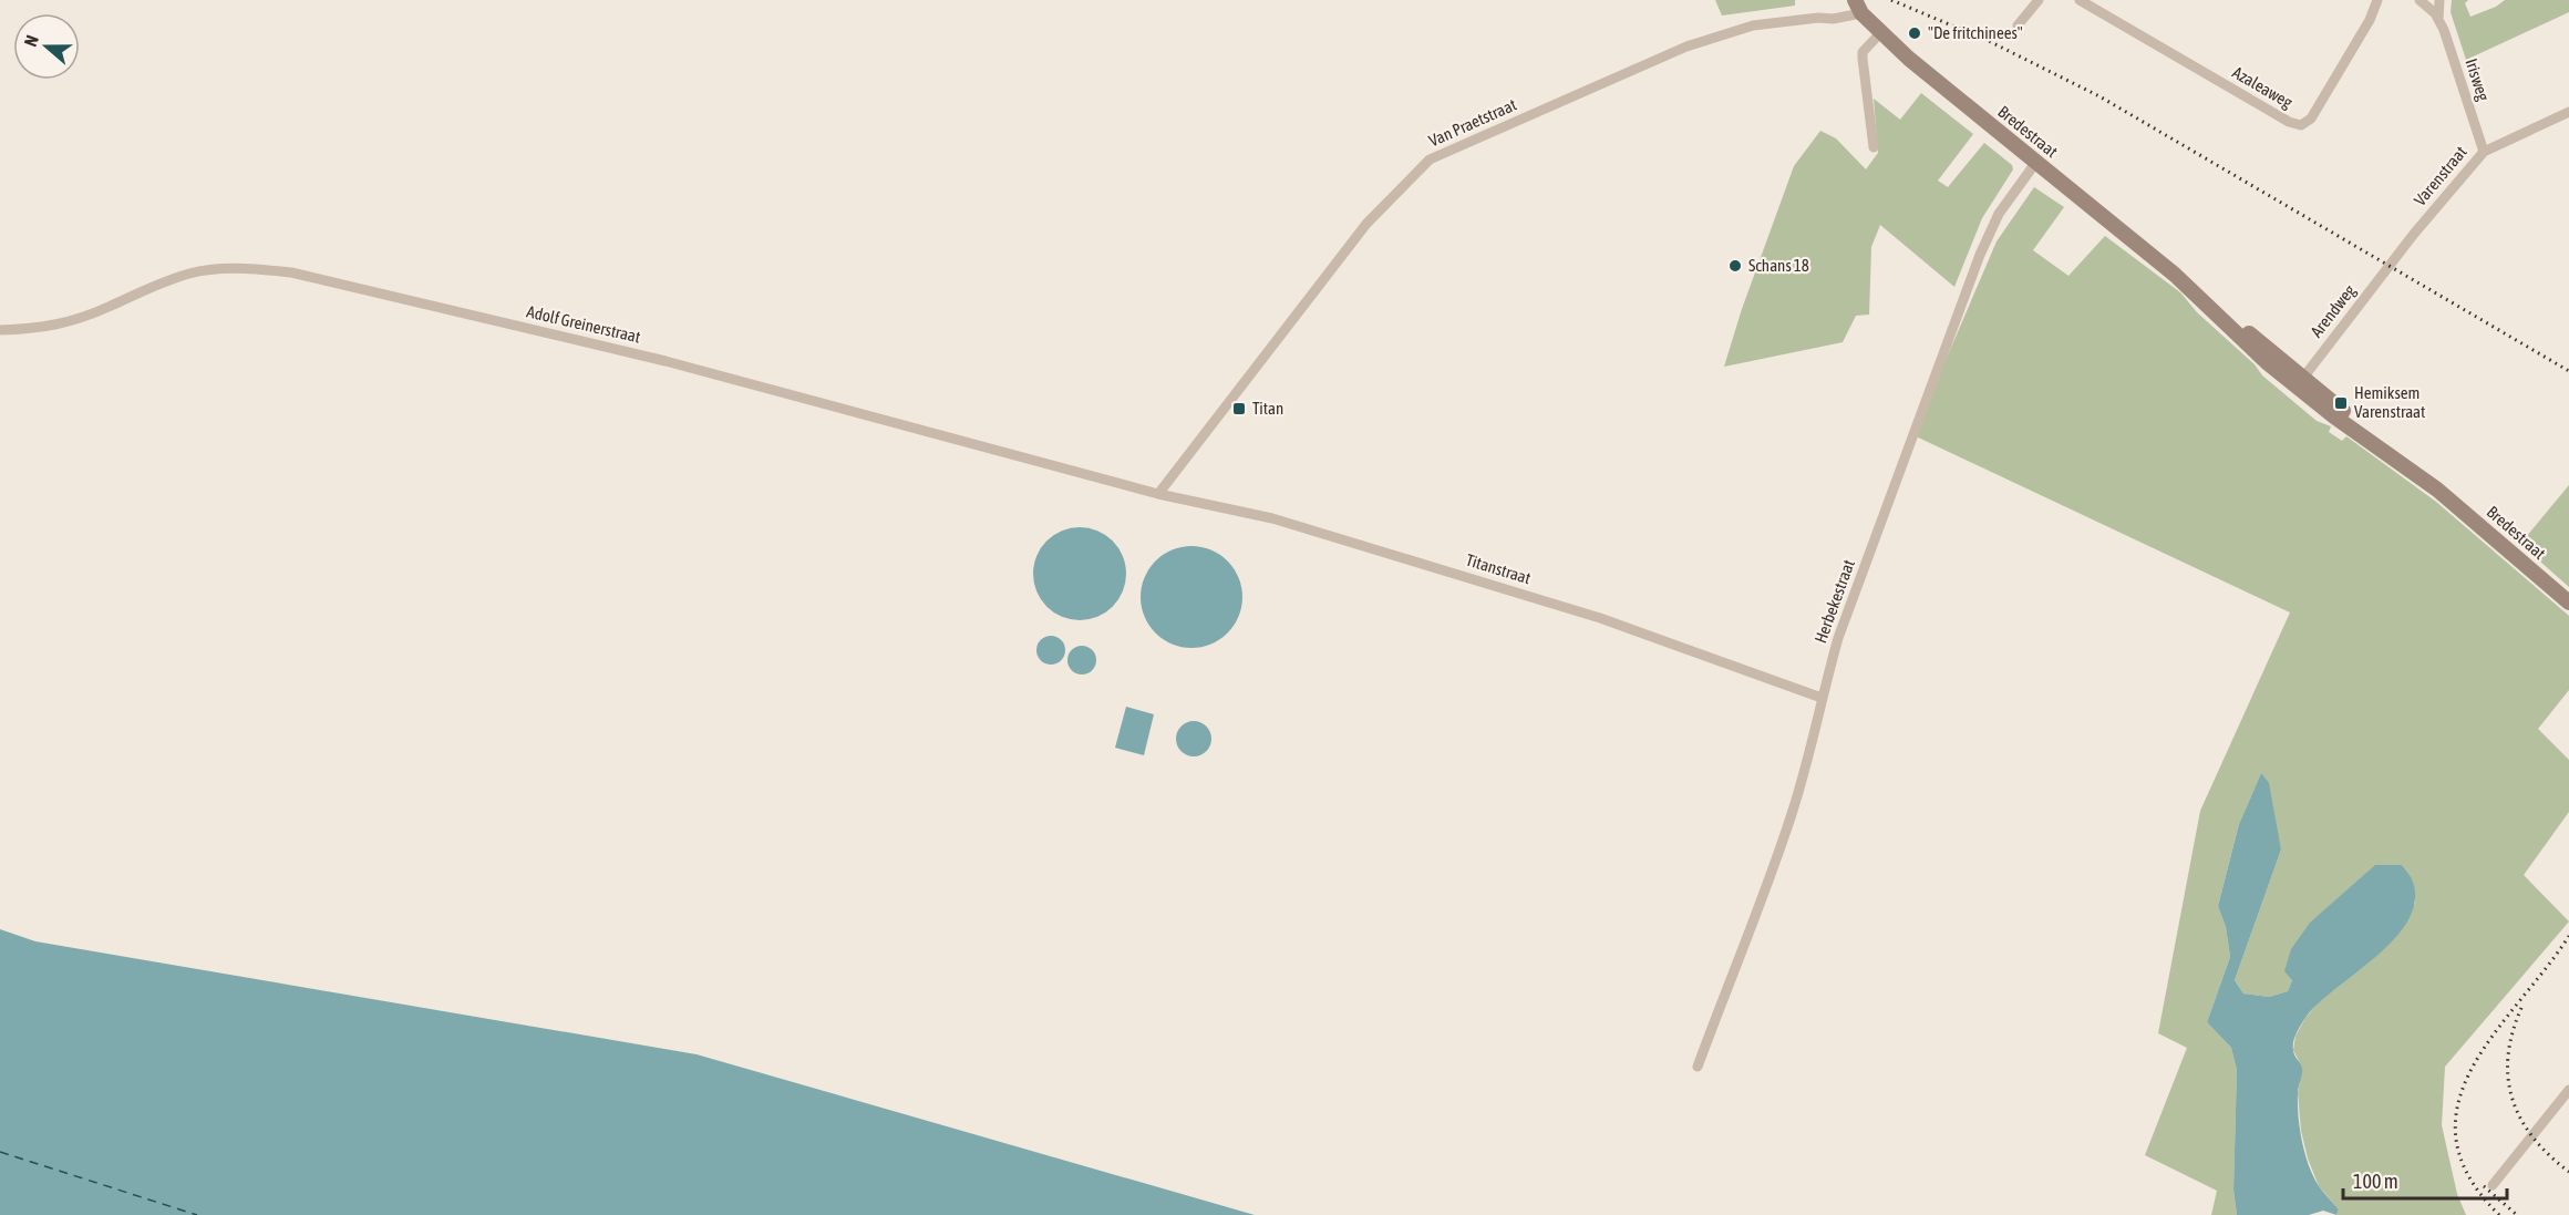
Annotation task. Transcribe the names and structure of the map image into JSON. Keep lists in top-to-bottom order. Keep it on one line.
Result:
{"streets":{"main road":["Bredestraat"],"street":["Irisweg","Azaleaweg","Van Praetstraat","Varenstraat","Arendweg","Adolf Greinerstraat","Titanstraat","Herbekestraat"]},"crossings":[["Irisweg","Varenstraat"],["Van Praetstraat","Bredestraat"],["Van Praetstraat","Adolf Greinerstraat"],["Van Praetstraat","Titanstraat"],["Bredestraat","Arendweg"],["Bredestraat","Herbekestraat"],["Varenstraat","Arendweg"],["Adolf Greinerstraat","Titanstraat"],["Titanstraat","Herbekestraat"]],"places":{"other":["\"De fritchinees\"","Schans 18"],"transit":["Hemiksem Varenstraat","Titan"]},"scale_bar":"100 m","north":"left"}
